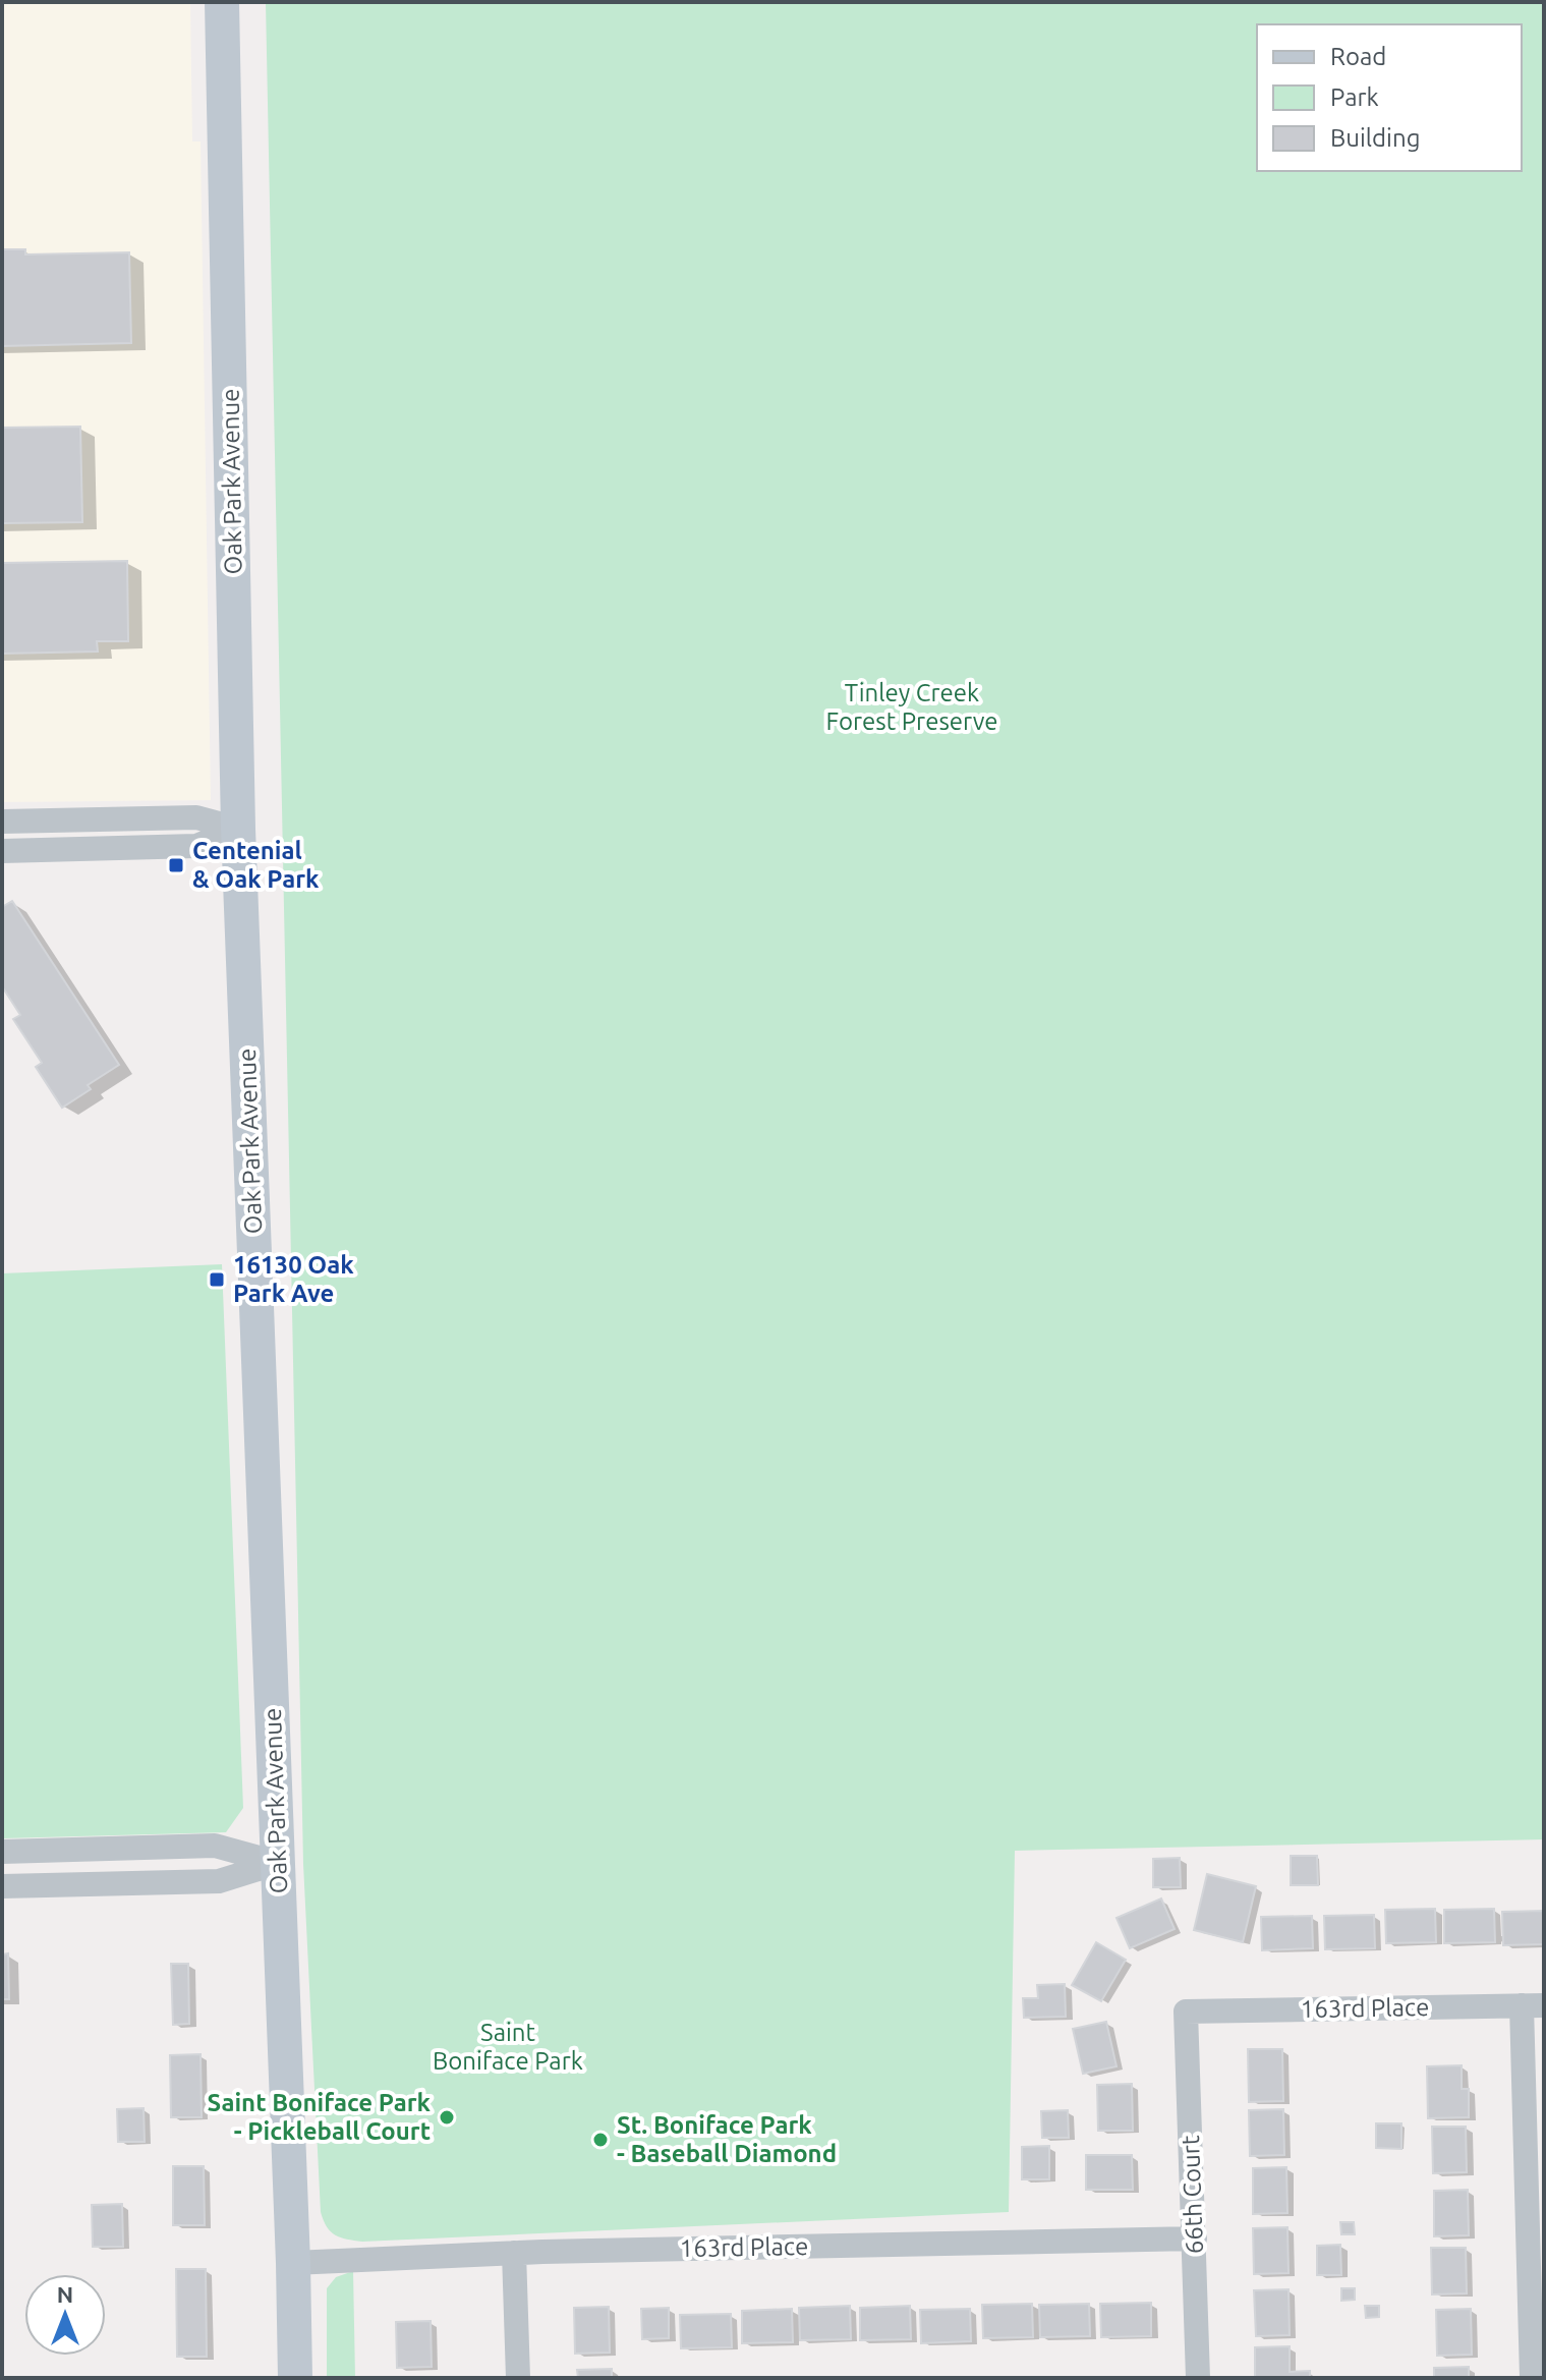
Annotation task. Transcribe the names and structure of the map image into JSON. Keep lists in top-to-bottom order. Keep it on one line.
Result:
{"streets":{"street":["Oak Park Avenue","163rd Place","66th Court"]},"crossings":[["Oak Park Avenue","163rd Place"],["163rd Place","66th Court"]],"parks":["Tinley Creek Forest Preserve","Saint Boniface Park"],"places":{"transit":["Centenial & Oak Park","16130 Oak Park Ave"],"other":["Saint Boniface Park - Pickleball Court","St. Boniface Park - Baseball Diamond"]},"legend":["Road","Park","Building"],"north":"top"}
